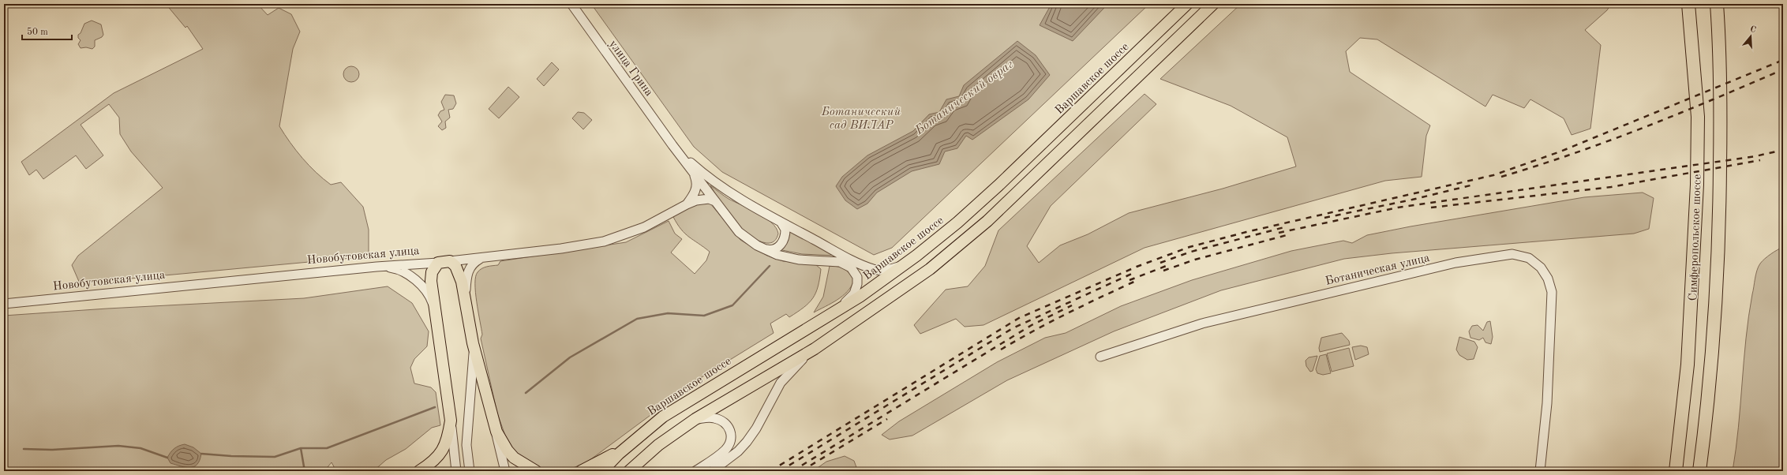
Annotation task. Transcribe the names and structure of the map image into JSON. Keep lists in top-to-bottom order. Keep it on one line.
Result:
{"streets":{"highway":["Симферопольское шоссе"],"main road":["Варшавское шоссе","Новобутовская улица"],"street":["улица Грина","Ботаническая улица"]},"crossings":[["улица Грина","Варшавское шоссе"],["улица Грина","Новобутовская улица"]],"water":["Ботанический овраг"],"parks":["Ботанический сад ВИЛАР"],"scale_bar":"50 m","north":"top"}
